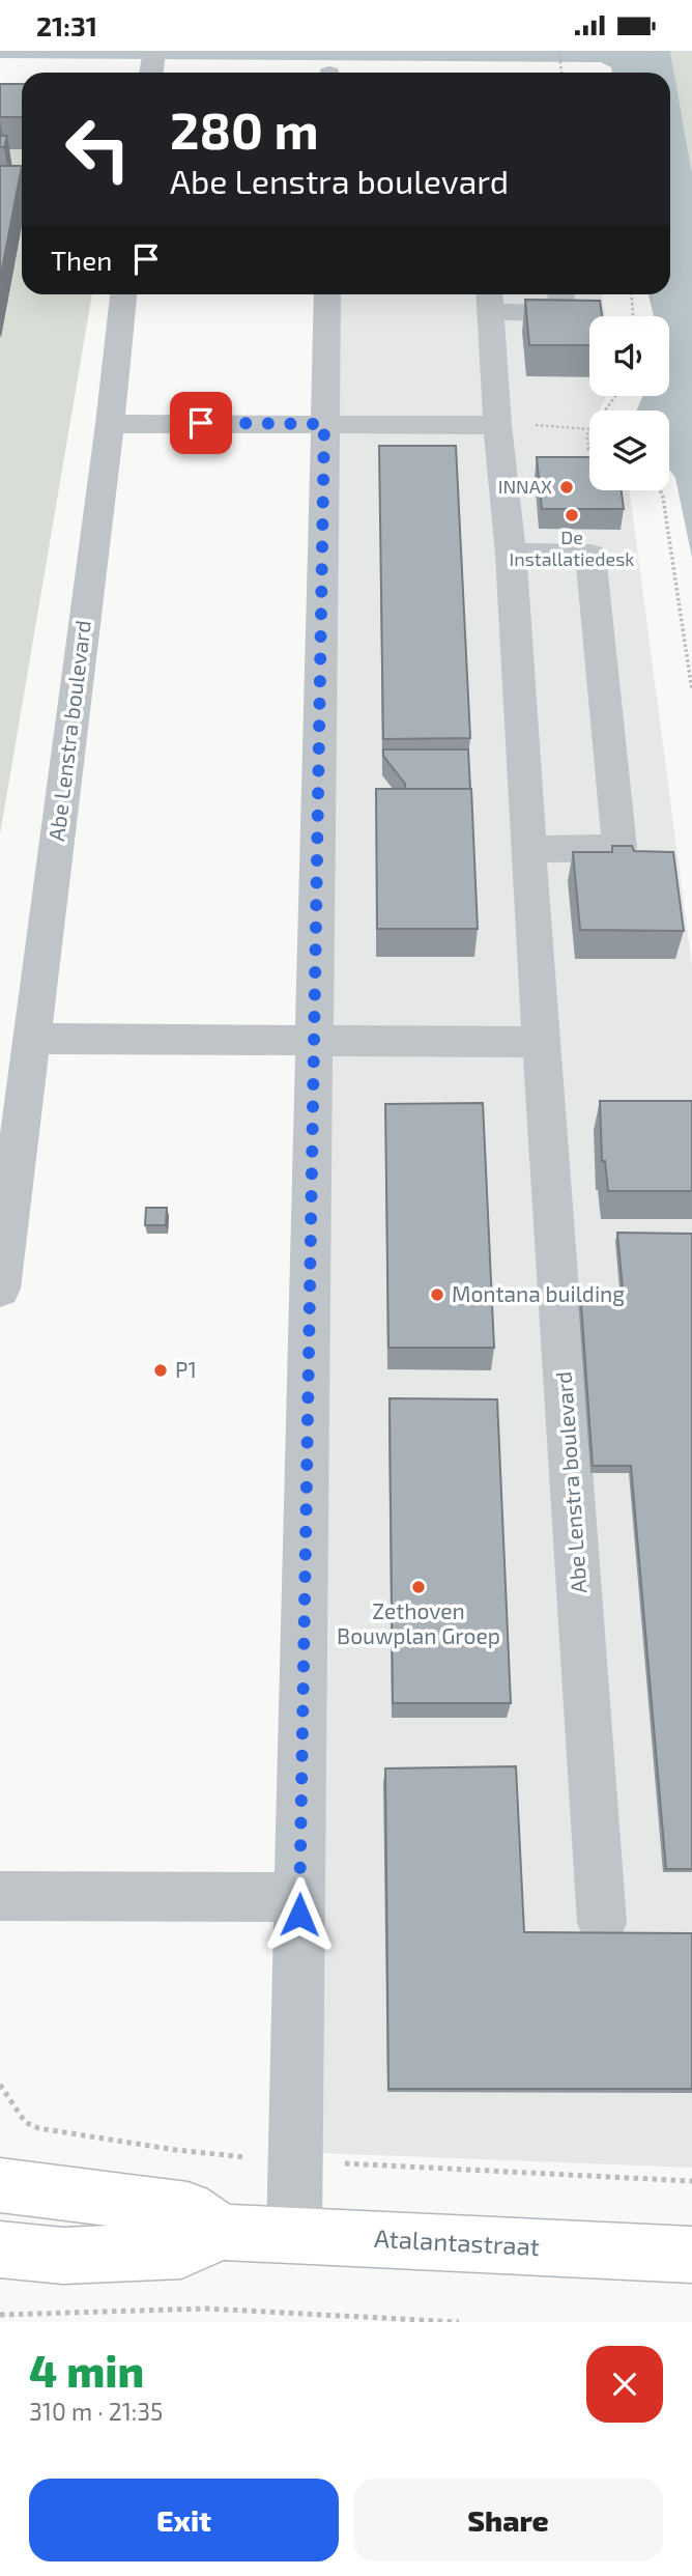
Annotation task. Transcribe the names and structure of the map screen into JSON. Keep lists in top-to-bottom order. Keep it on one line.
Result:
{"streets":{"main road":["Atalantastraat"],"street":["Abe Lenstra boulevard"]},"places":["INNAX","De Installatiedesk","Montana building","P1","Zethoven Bouwplan Groep"],"page":{"status":"21:31","turn":["280 m","Abe Lenstra boulevard"],"then":"Then","heading":["4 min","310 m · 21:35"],"buttons":["Exit","Share"]}}
